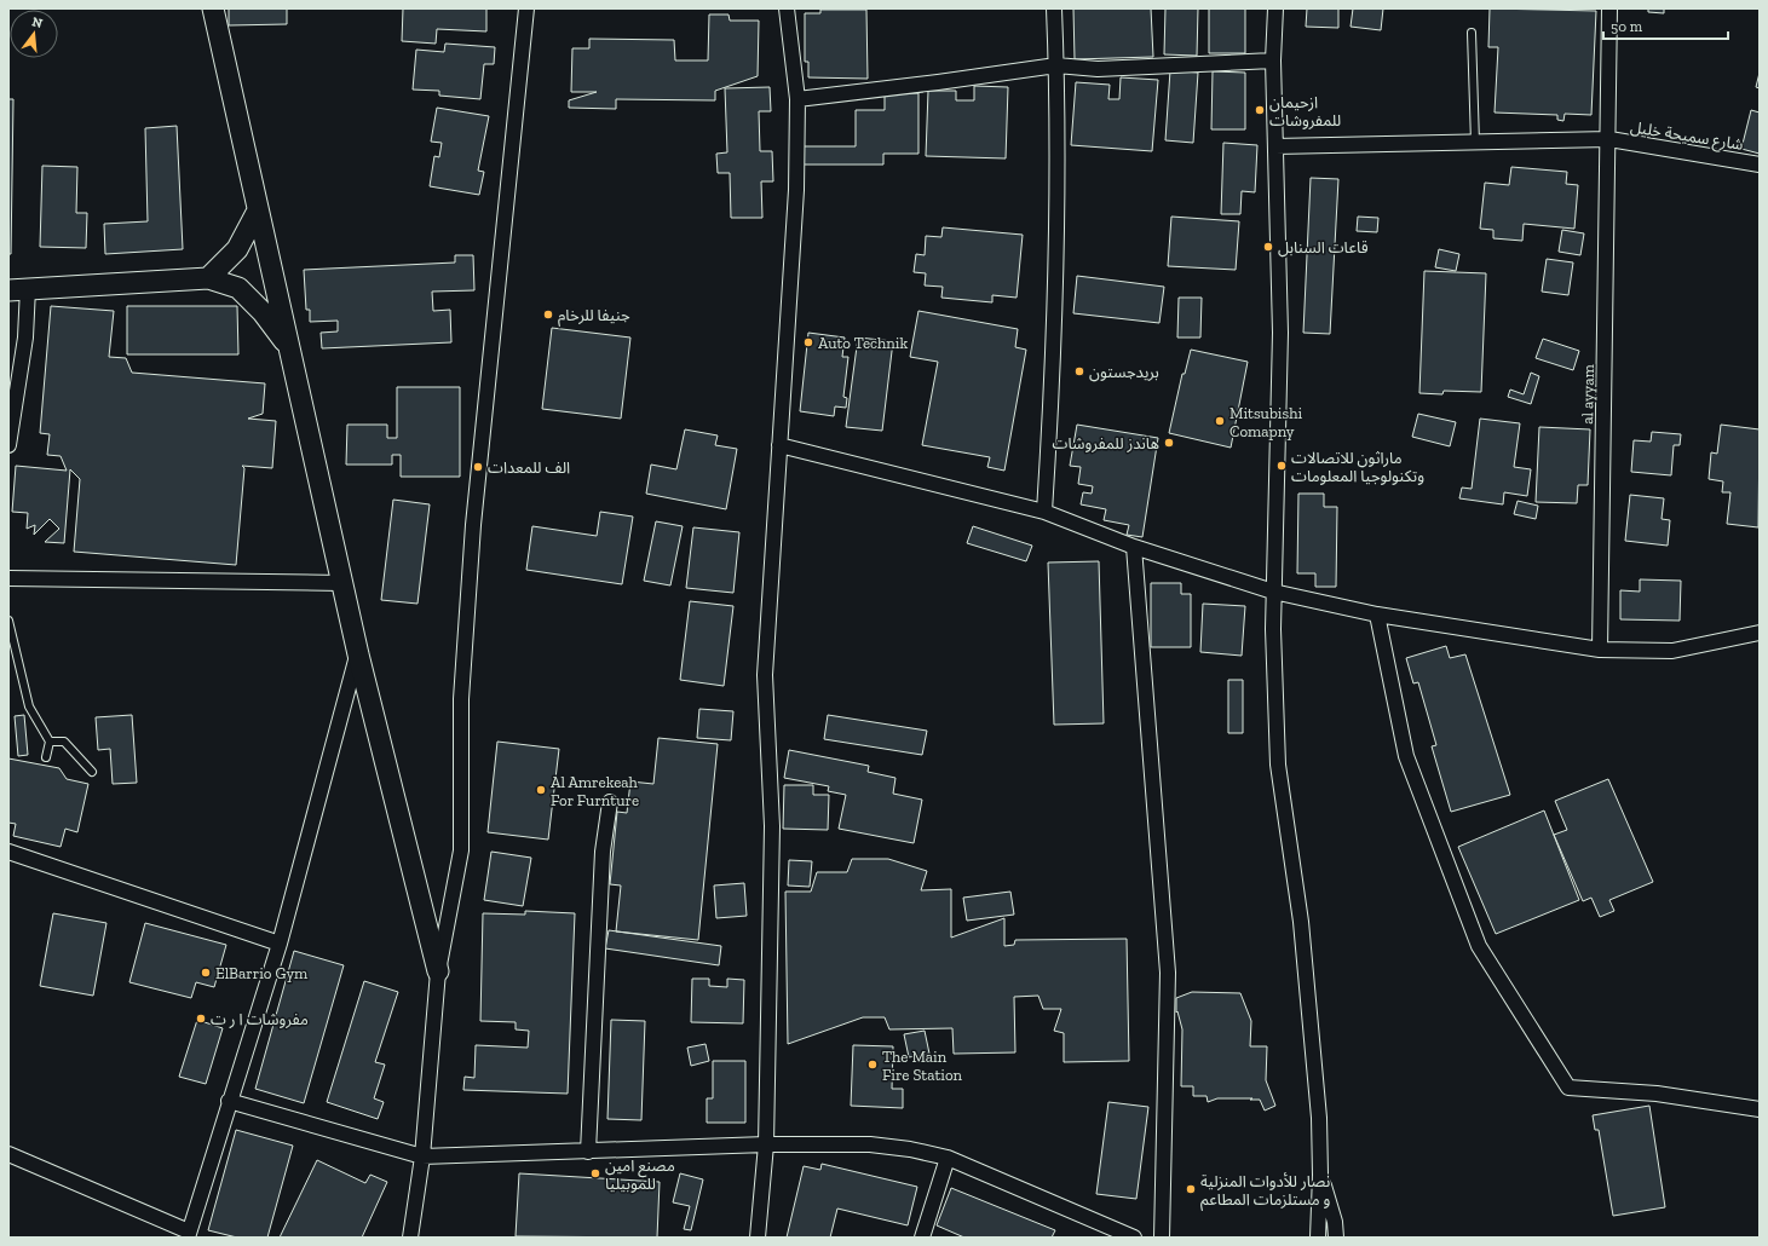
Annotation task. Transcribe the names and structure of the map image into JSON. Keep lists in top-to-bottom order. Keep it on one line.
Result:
{"streets":{"street":["شارع سميحة خليل","al ayyam"]},"crossings":[["شارع سميحة خليل","al ayyam"]],"places":["ازحيمان للمفروشات","قاعات السنابل","جنيفا للرخام","Auto Technik","بريدجستون","Mitsubishi Comapny","هاندز للمفروشات","ماراثون للاتصالات وتكنولوجيا المعلومات","الف للمعدات","Al Amrekeah For Furnture","ElBarrio Gym","مفروشات ا ر ت","The Main Fire Station","مصنع امين للموبيليا","نصار للأدوات المنزلية و مستلزمات المطاعم"],"scale_bar":"50 m","north":"top"}
